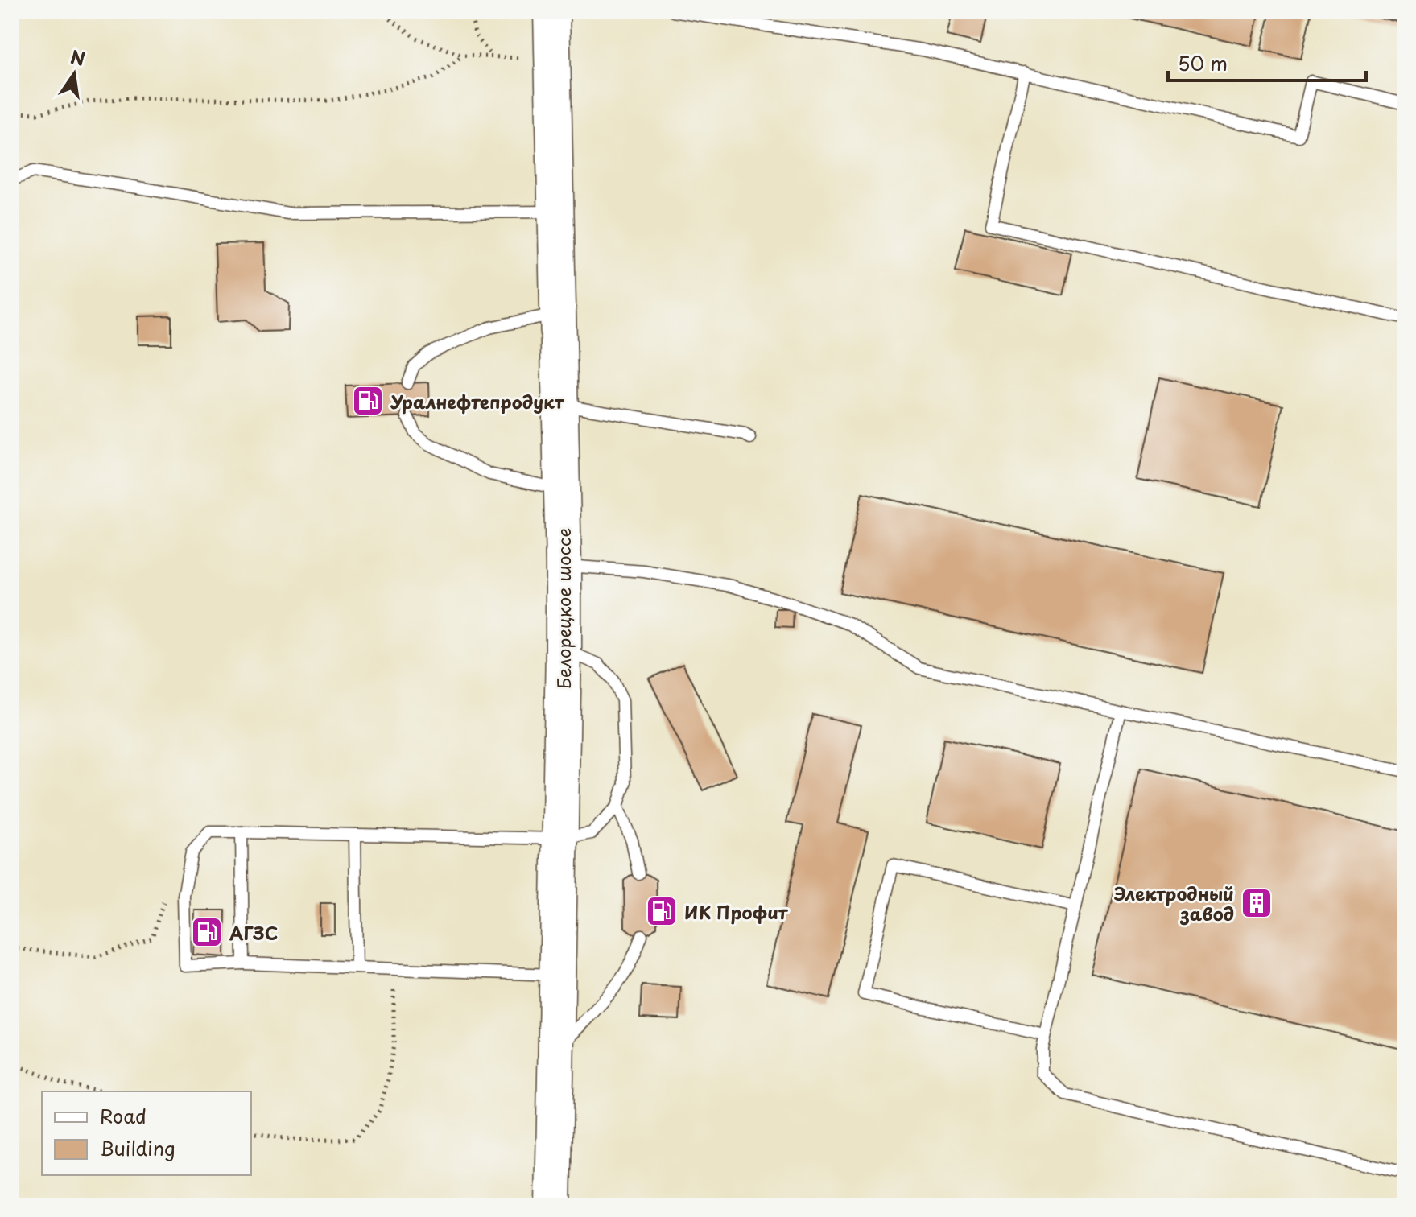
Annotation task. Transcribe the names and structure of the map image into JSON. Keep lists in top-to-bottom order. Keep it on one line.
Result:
{"streets":{"main road":["Белорецкое шоссе"]},"places":{"fuel station":["Уралнефтепродукт","ИК Профит","АГЗС"],"building":["Электродный завод"]},"legend":["Road","Building"],"scale_bar":"50 m","north":"top"}
